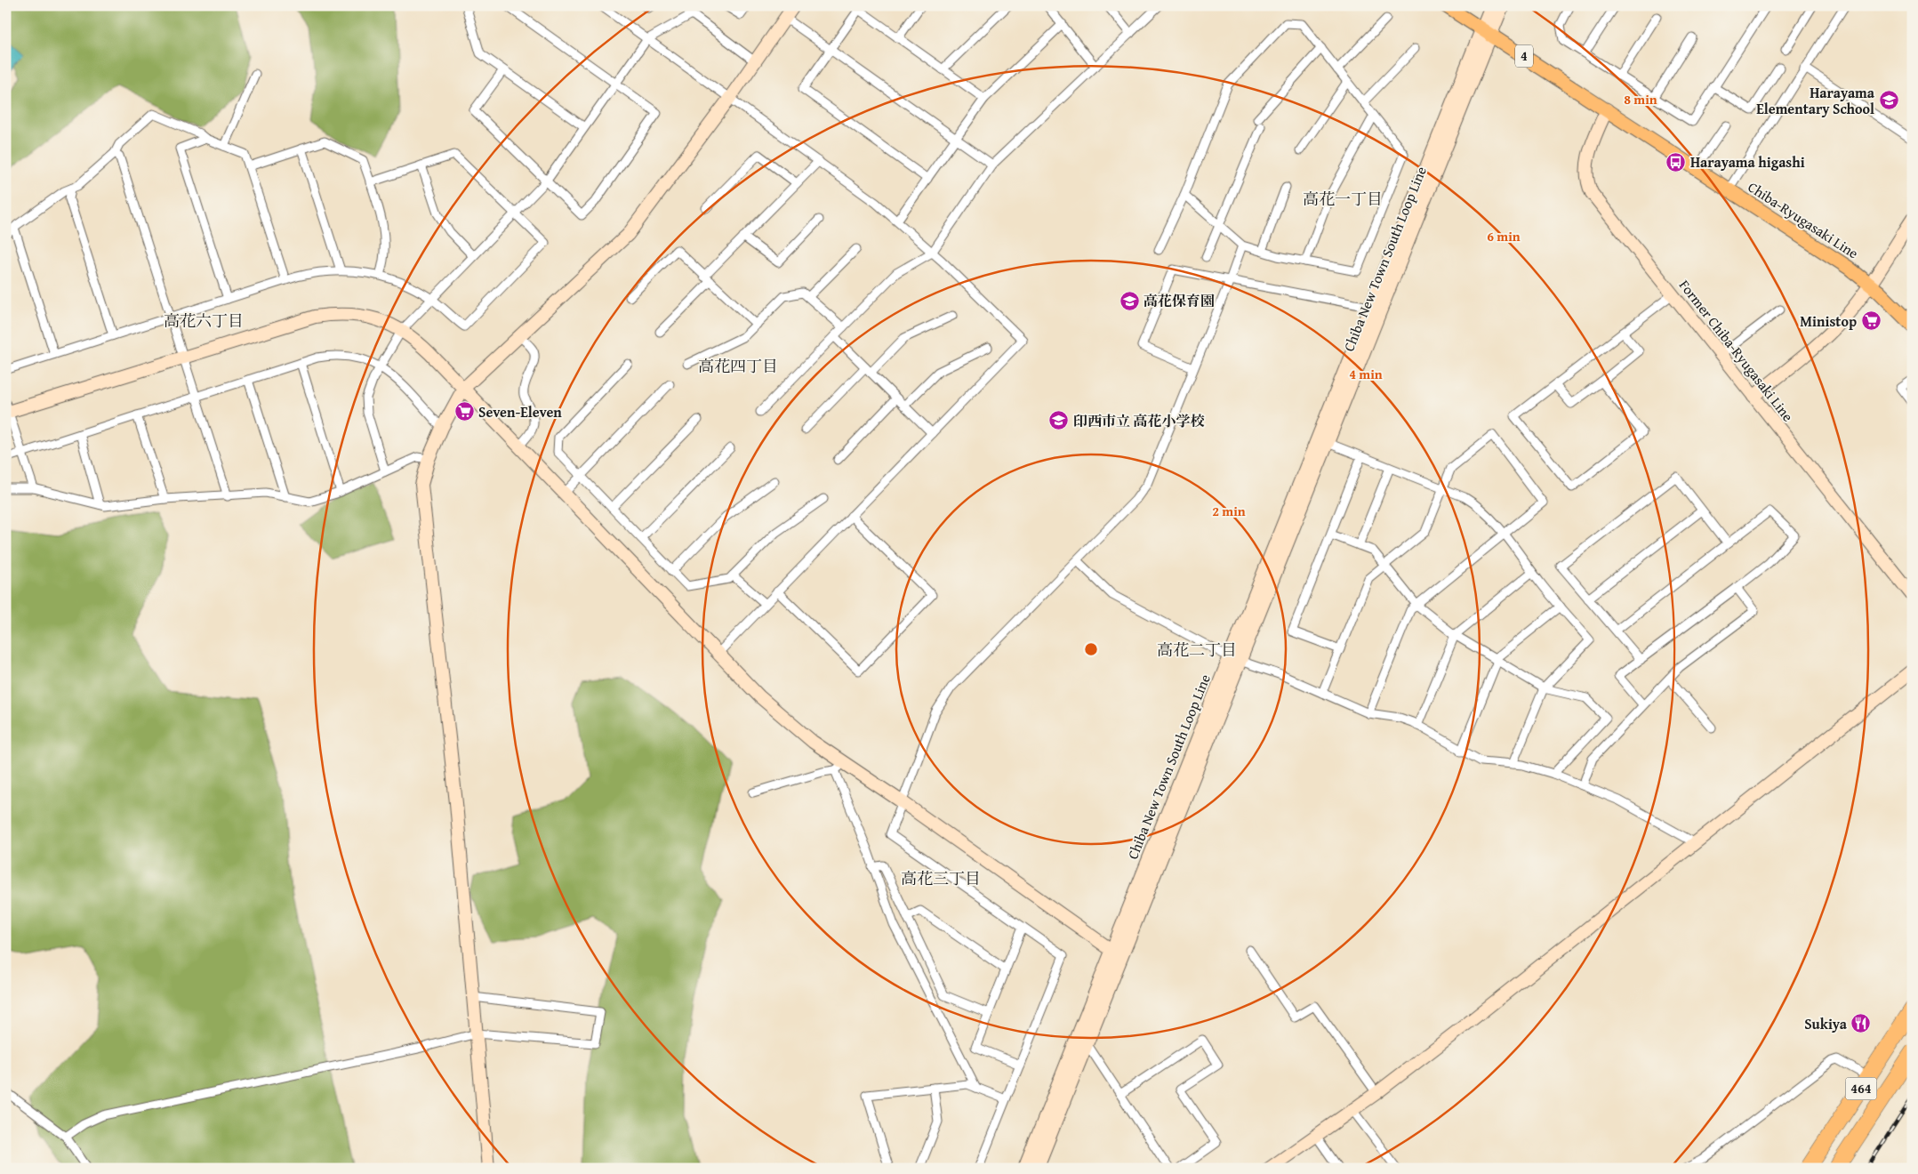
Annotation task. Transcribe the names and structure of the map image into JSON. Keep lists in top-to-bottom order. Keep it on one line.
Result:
{"streets":{"highway":["464"],"main road":["4","Chiba-Ryugasaki Line"],"street":["Chiba New Town South Loop Line","Former Chiba-Ryugasaki Line"]},"crossings":[["Chiba-Ryugasaki Line","Chiba New Town South Loop Line"],["Chiba-Ryugasaki Line","Former Chiba-Ryugasaki Line"]],"districts":["高花一丁目","高花六丁目","高花四丁目","高花二丁目","高花三丁目"],"places":{"school or university":["Harayama Elementary School","高花保育園","印西市立 高花小学校"],"bus stop":["Harayama higashi"],"supermarket":["Ministop","Seven-Eleven"],"restaurant":["Sukiya"]},"rings":["8 min","6 min","4 min","2 min"]}
